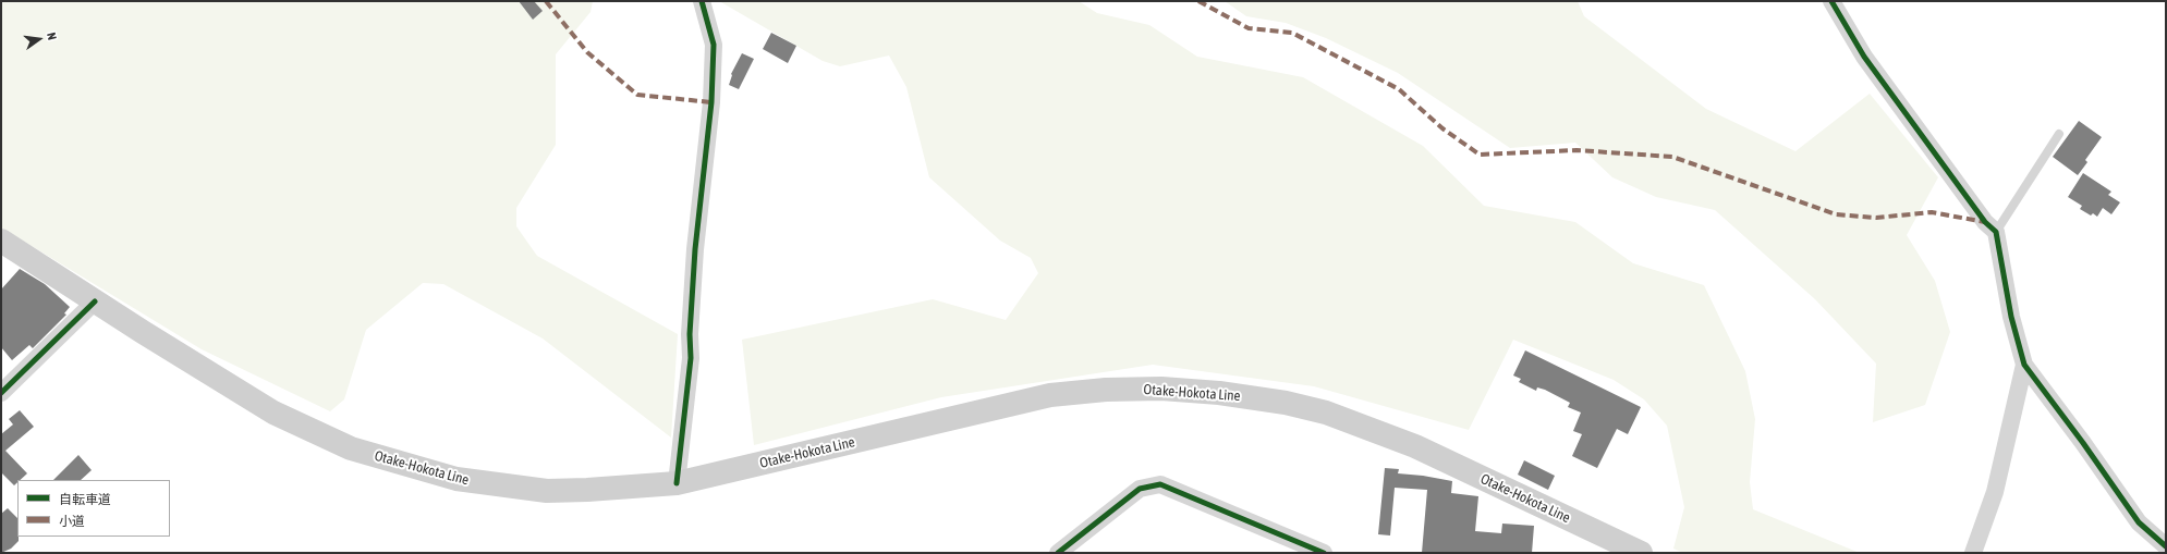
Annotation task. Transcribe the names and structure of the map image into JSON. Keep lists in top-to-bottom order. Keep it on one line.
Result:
{"streets":{"main road":["Otake-Hokota Line"]},"legend":["自転車道","小道"],"north":"right"}
